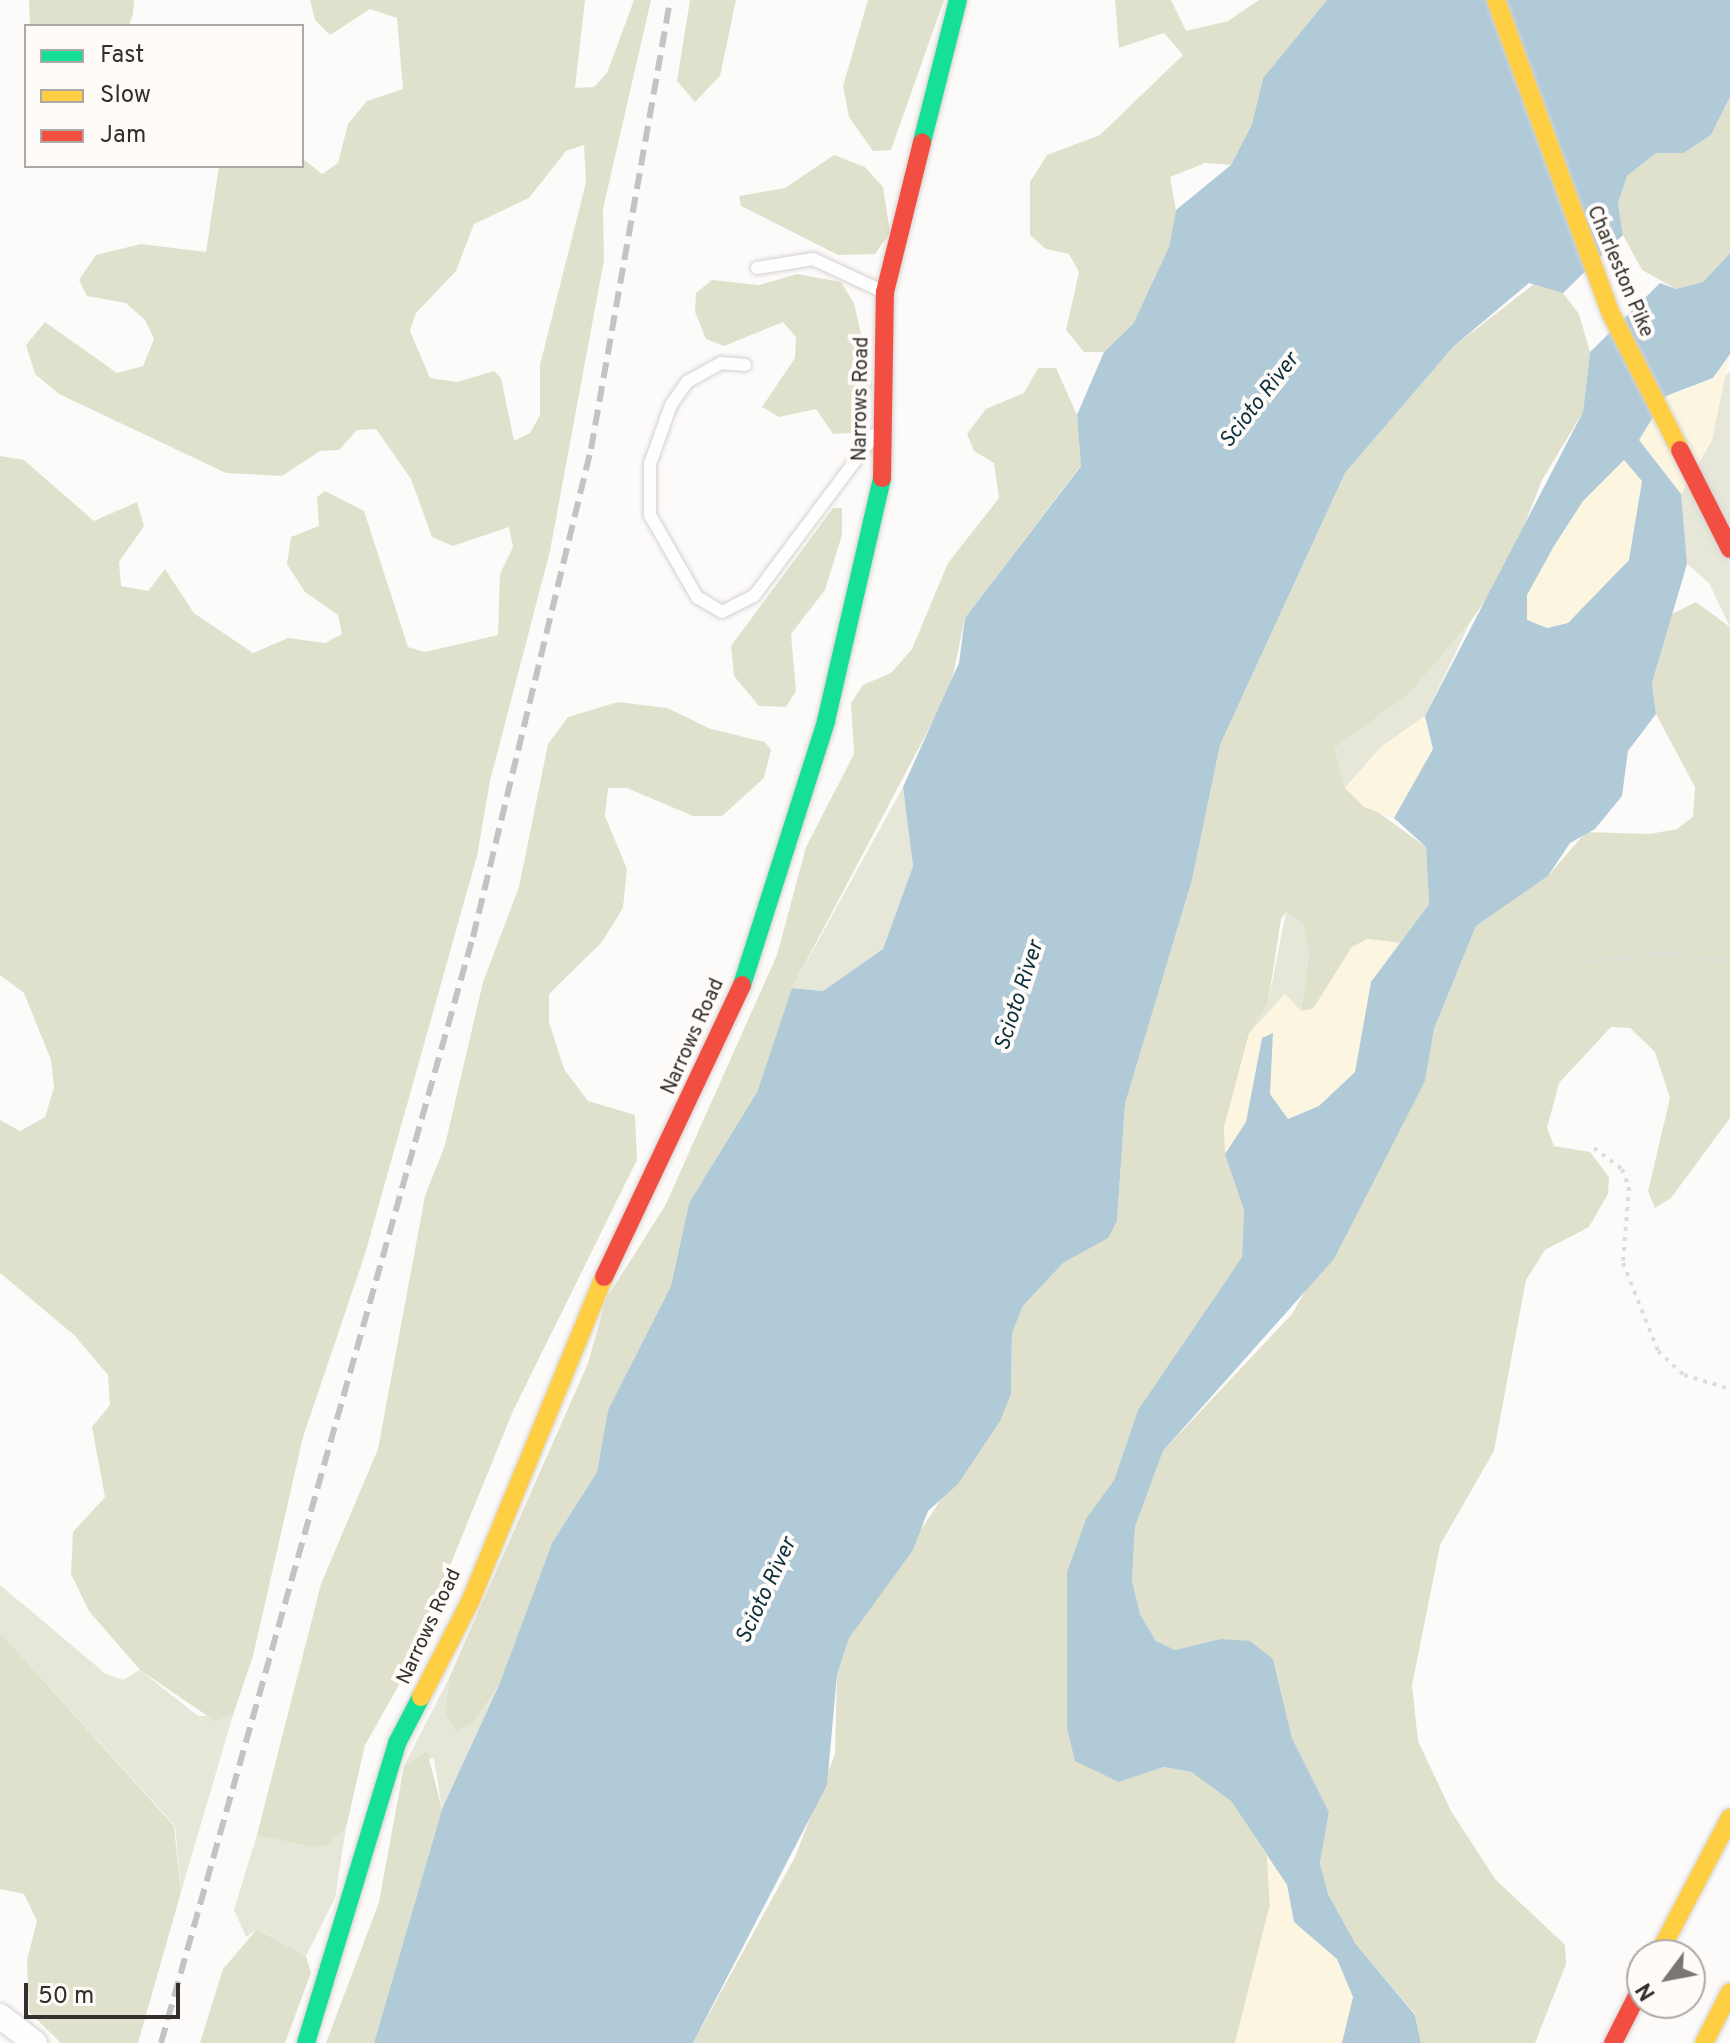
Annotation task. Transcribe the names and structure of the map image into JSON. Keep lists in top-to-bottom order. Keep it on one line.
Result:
{"streets":{"main road":["Charleston Pike","Narrows Road"]},"water":["Scioto River"],"legend":["Fast","Slow","Jam"],"scale_bar":"50 m","north":"bottom left"}
